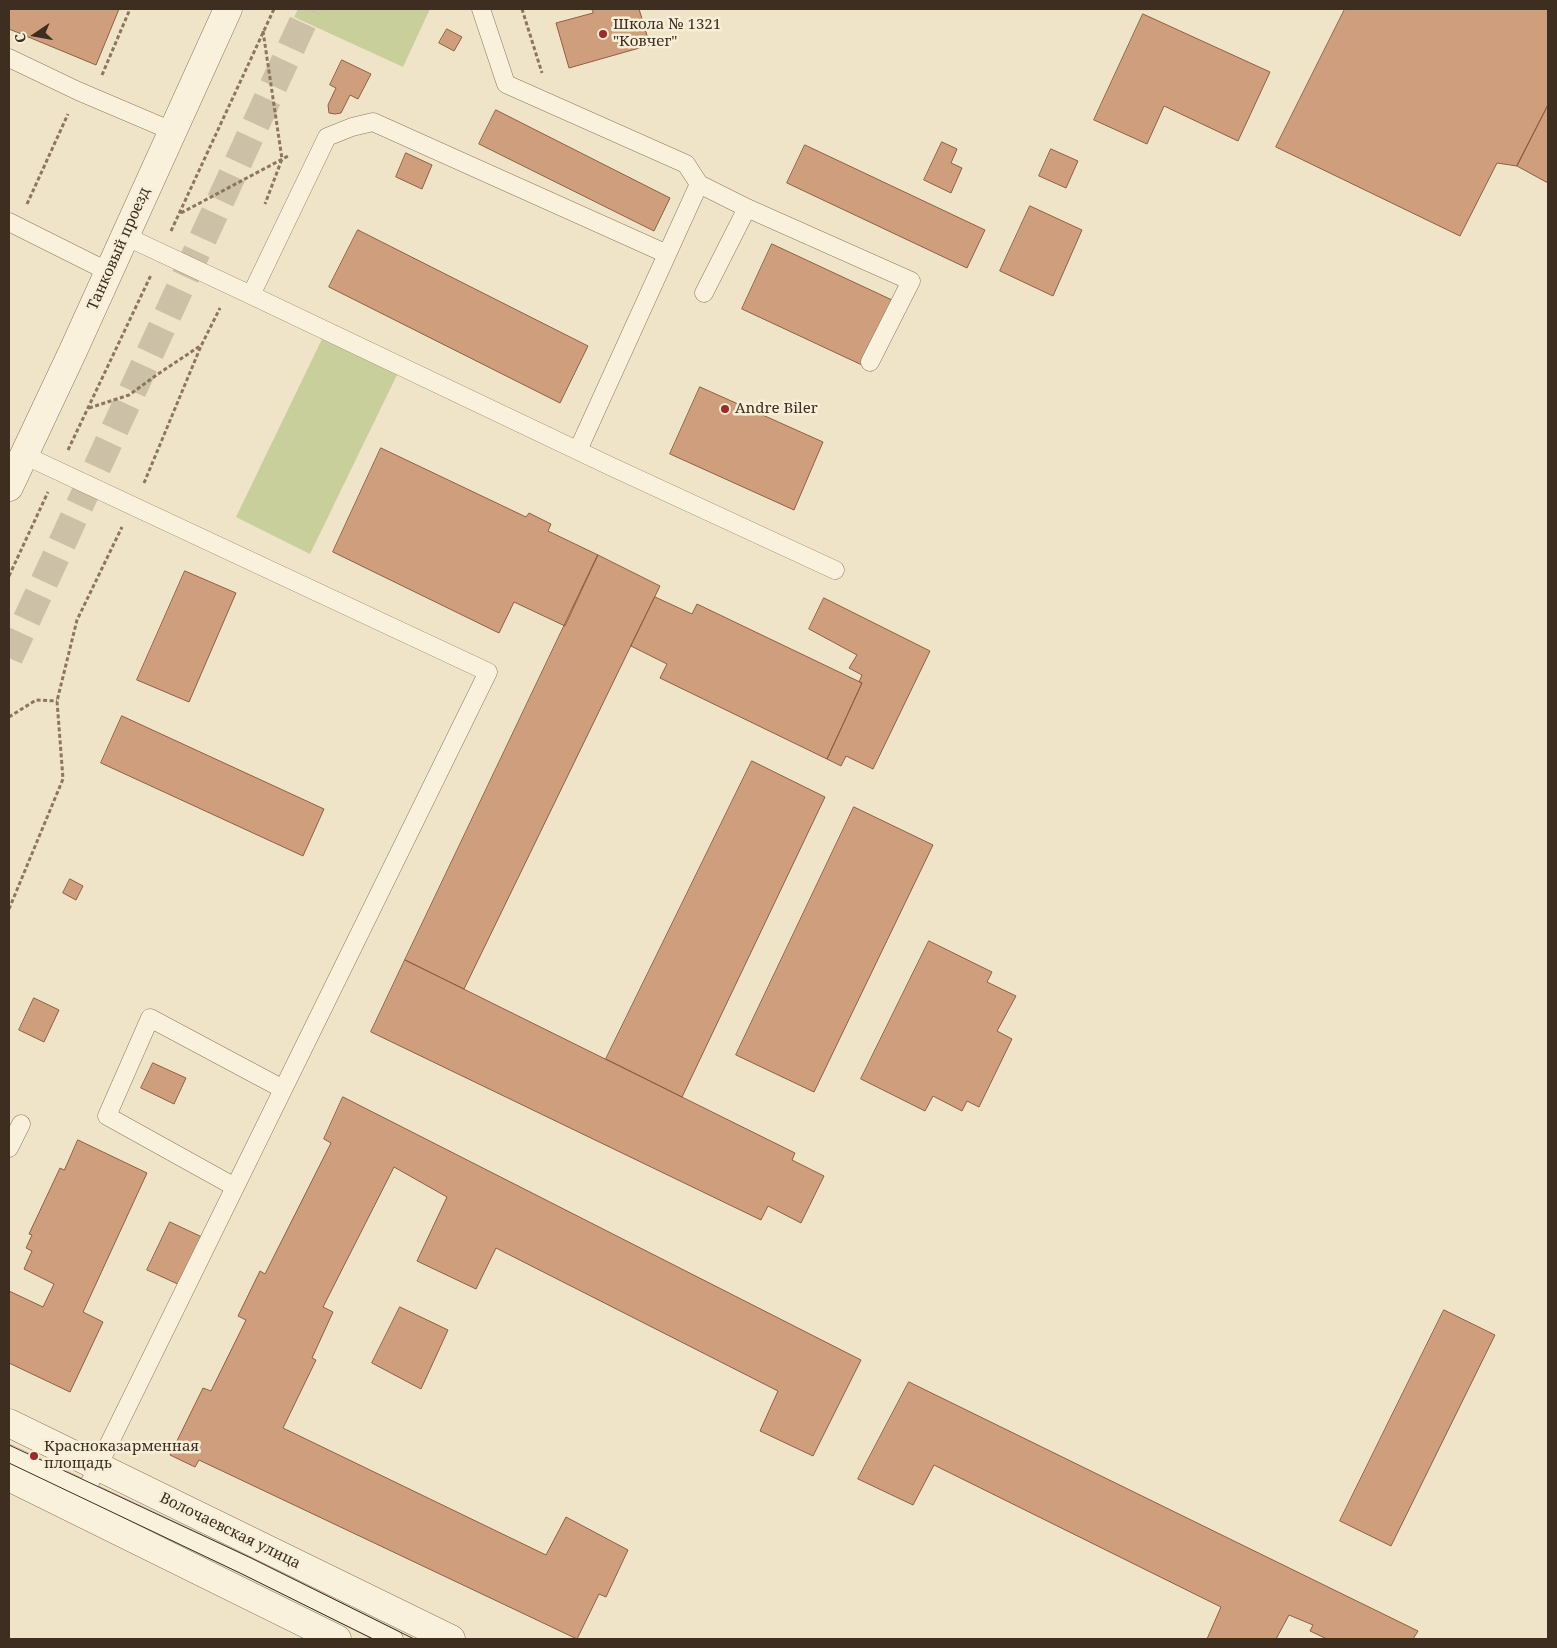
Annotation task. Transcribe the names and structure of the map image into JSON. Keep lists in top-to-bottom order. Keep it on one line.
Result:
{"streets":{"street":["Танковый проезд","Волочаевская улица"]},"places":["Школа № 1321 \"Ковчег\"","Andre Biler","Красноказарменная площадь"],"north":"left"}
